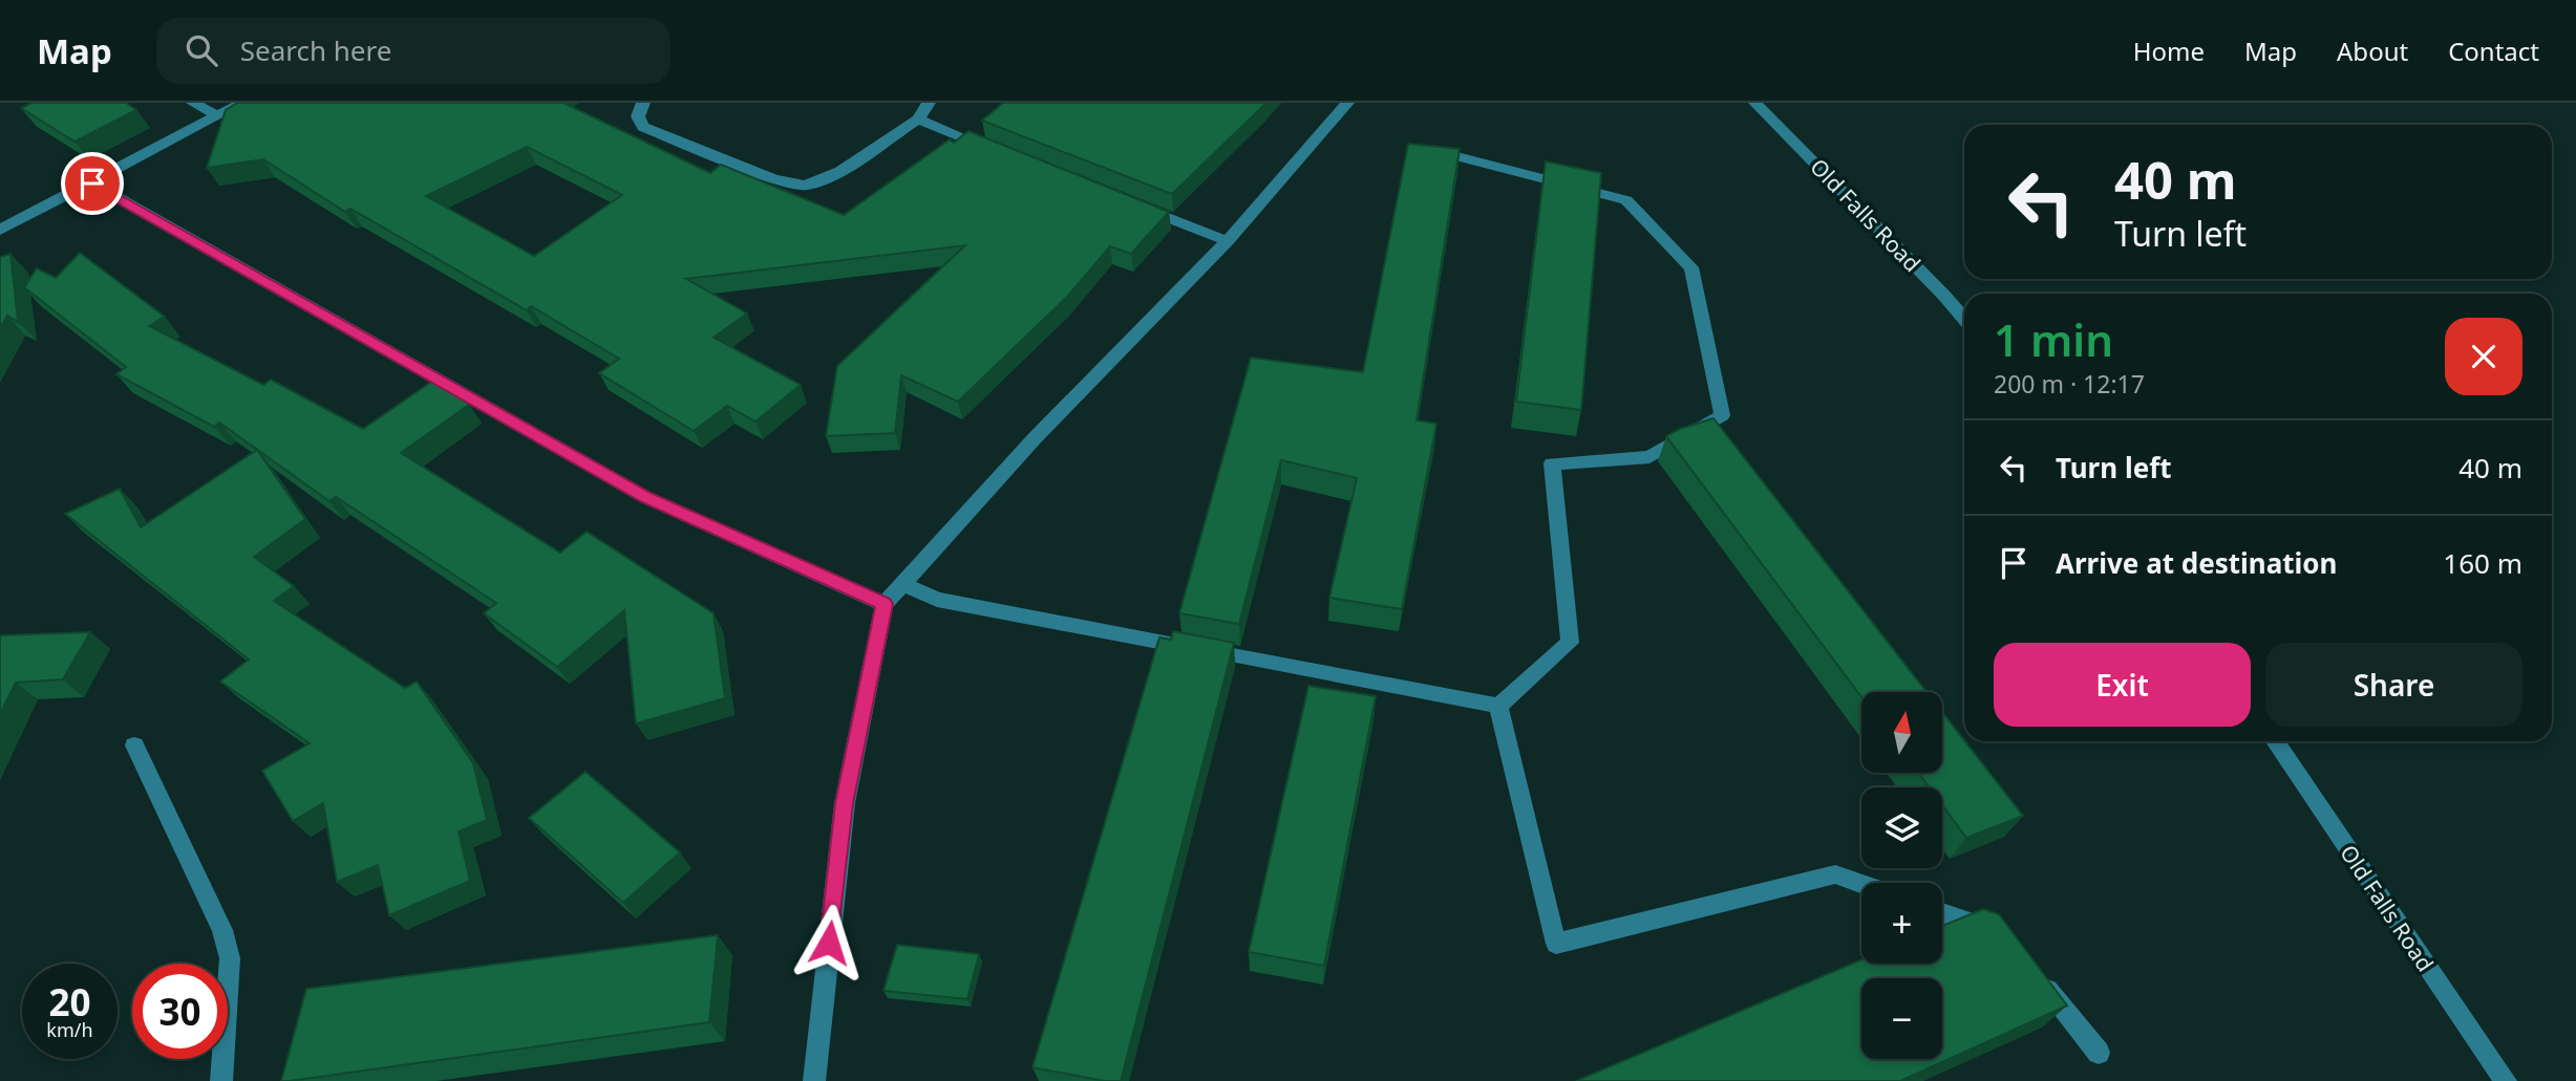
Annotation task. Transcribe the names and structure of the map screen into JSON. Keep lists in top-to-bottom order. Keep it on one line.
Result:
{"streets":{"street":["Old Falls Road"]},"north":"top","page":{"header":"Map","search":"Search here","nav":["Home","Map","About","Contact"],"turn":["40 m","Turn left"],"heading":["1 min","200 m · 12:17"],"list":[{"name":"Turn left","value":"40 m"},{"name":"Arrive at destination","value":"160 m"}],"buttons":["Exit","Share"],"map_buttons":["+","−"],"speed":"20 km/h","limit":"30"}}
